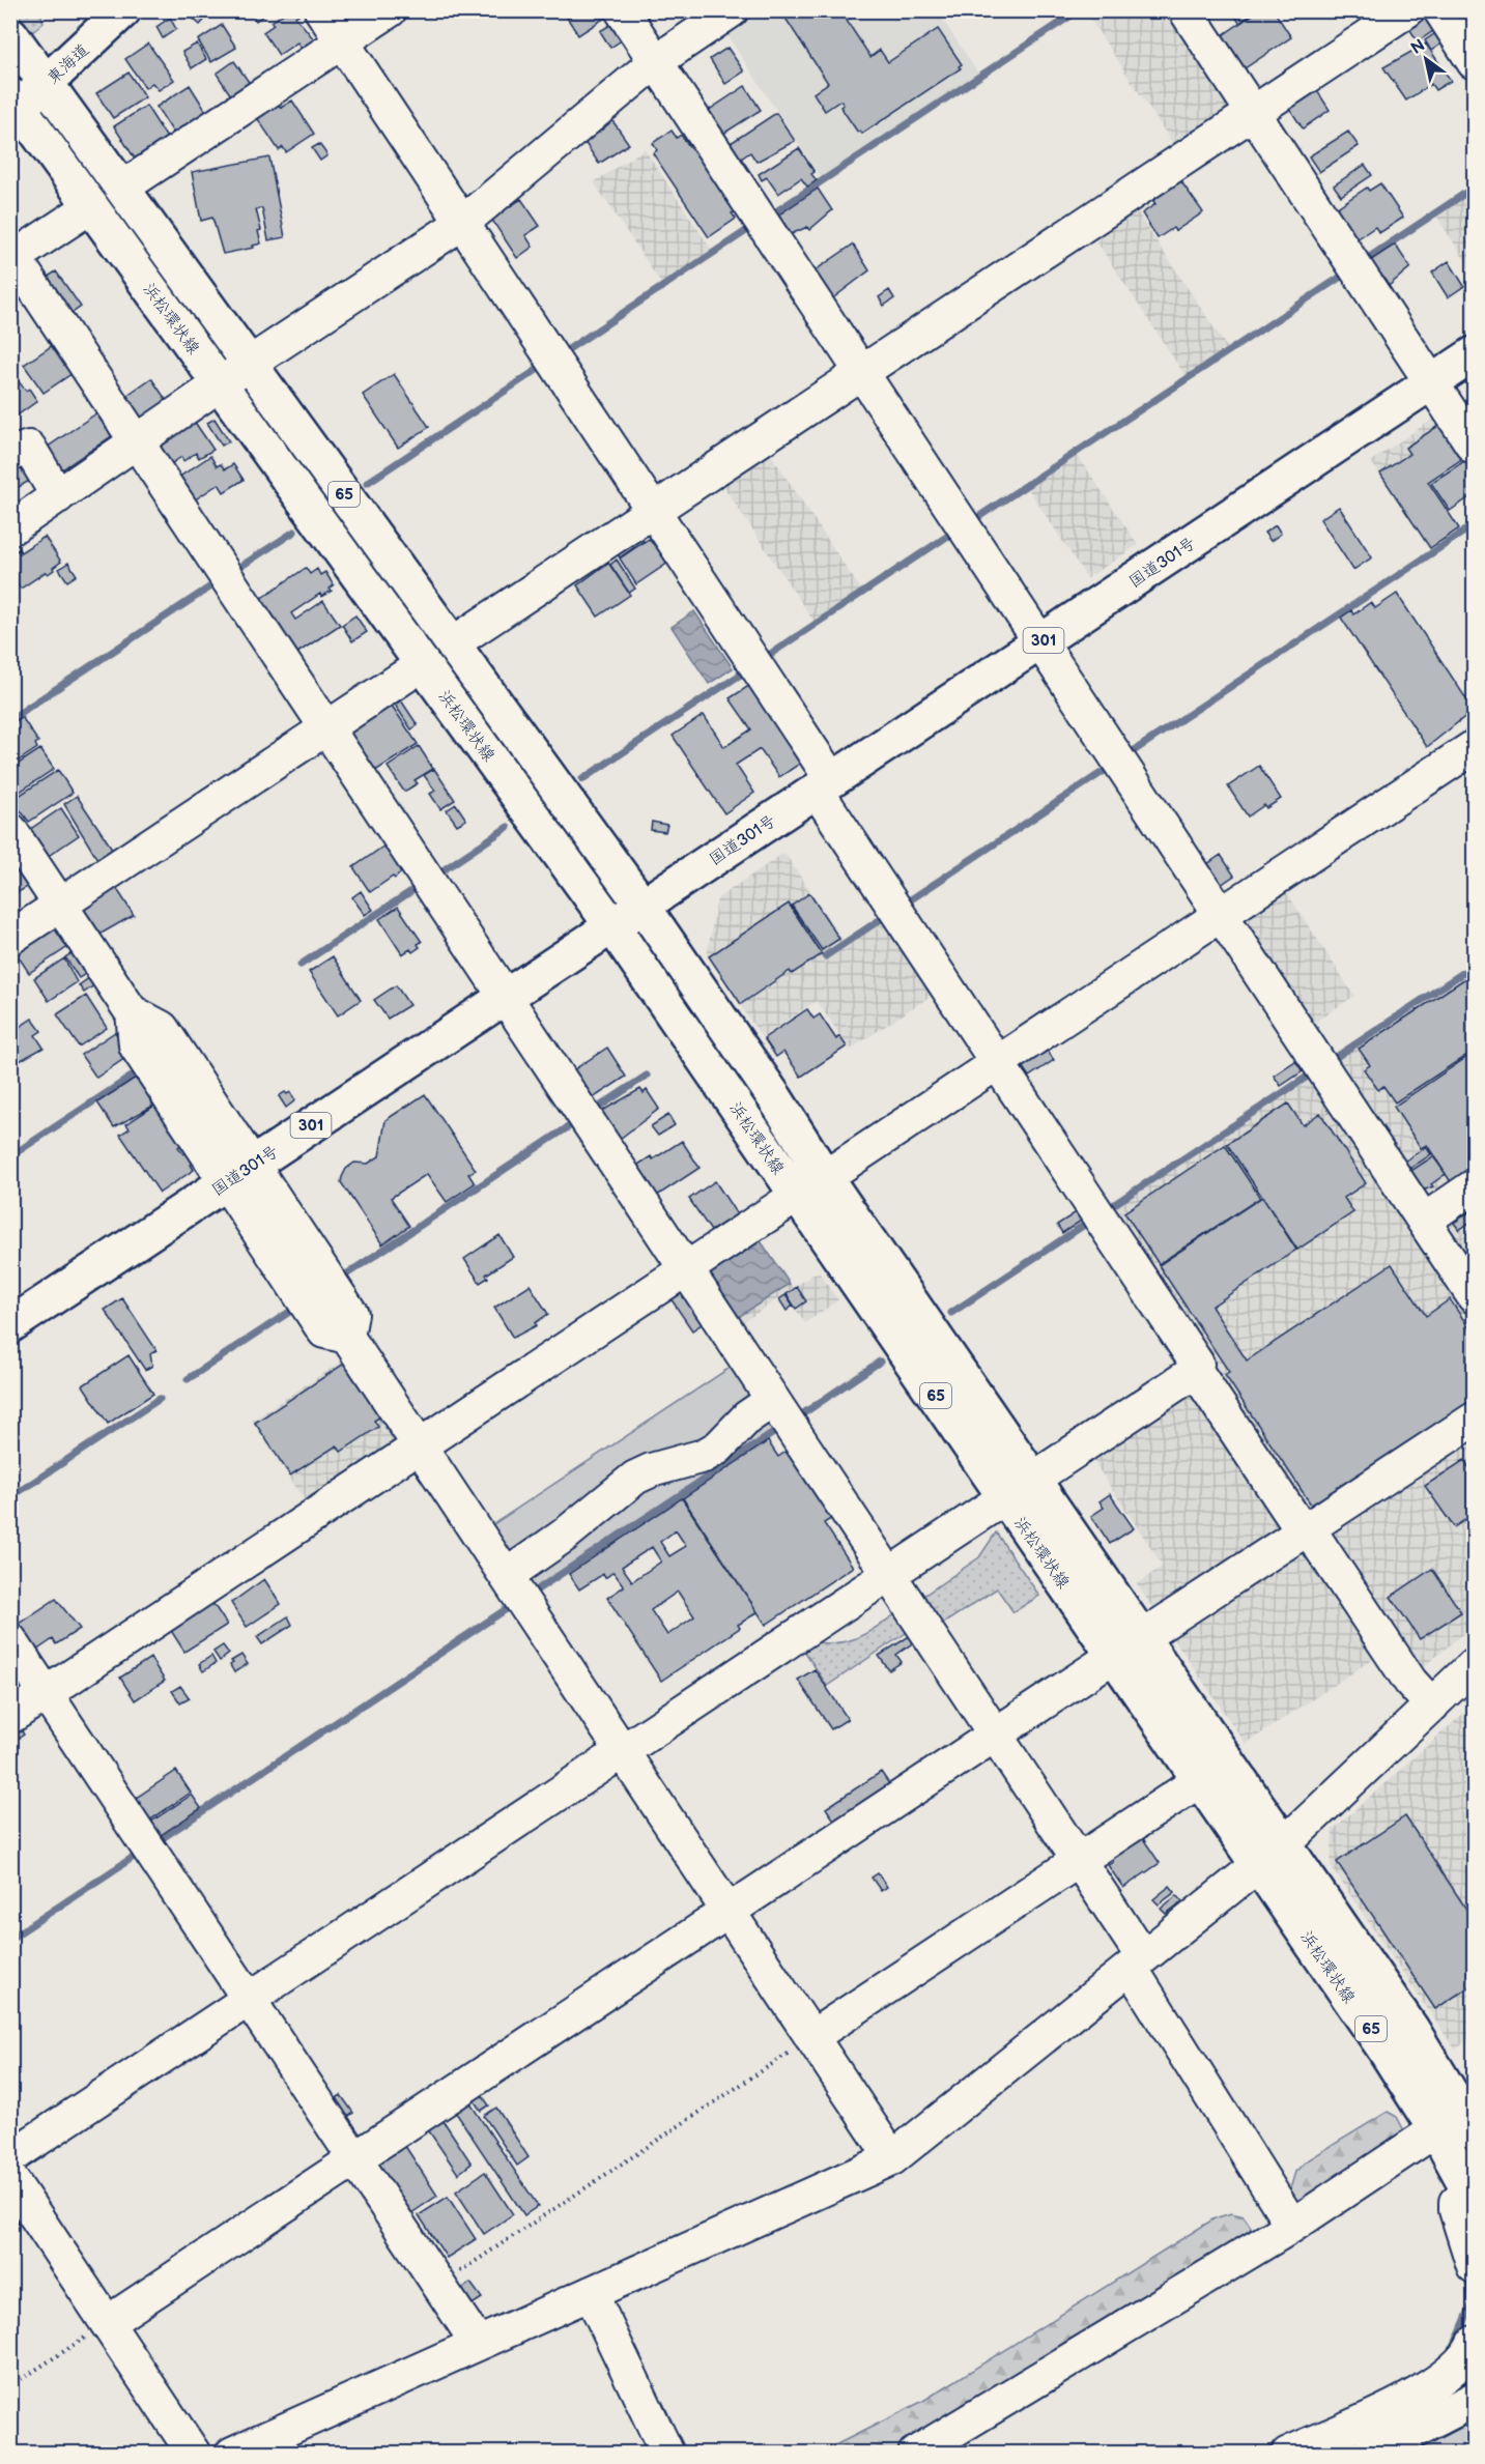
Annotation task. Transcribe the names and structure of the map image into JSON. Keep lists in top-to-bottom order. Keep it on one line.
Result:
{"streets":{"main road":["東海道","浜松環状線","65","国道301号","301"]},"crossings":[["東海道","浜松環状線"],["浜松環状線","国道301号"]],"north":"top left"}
